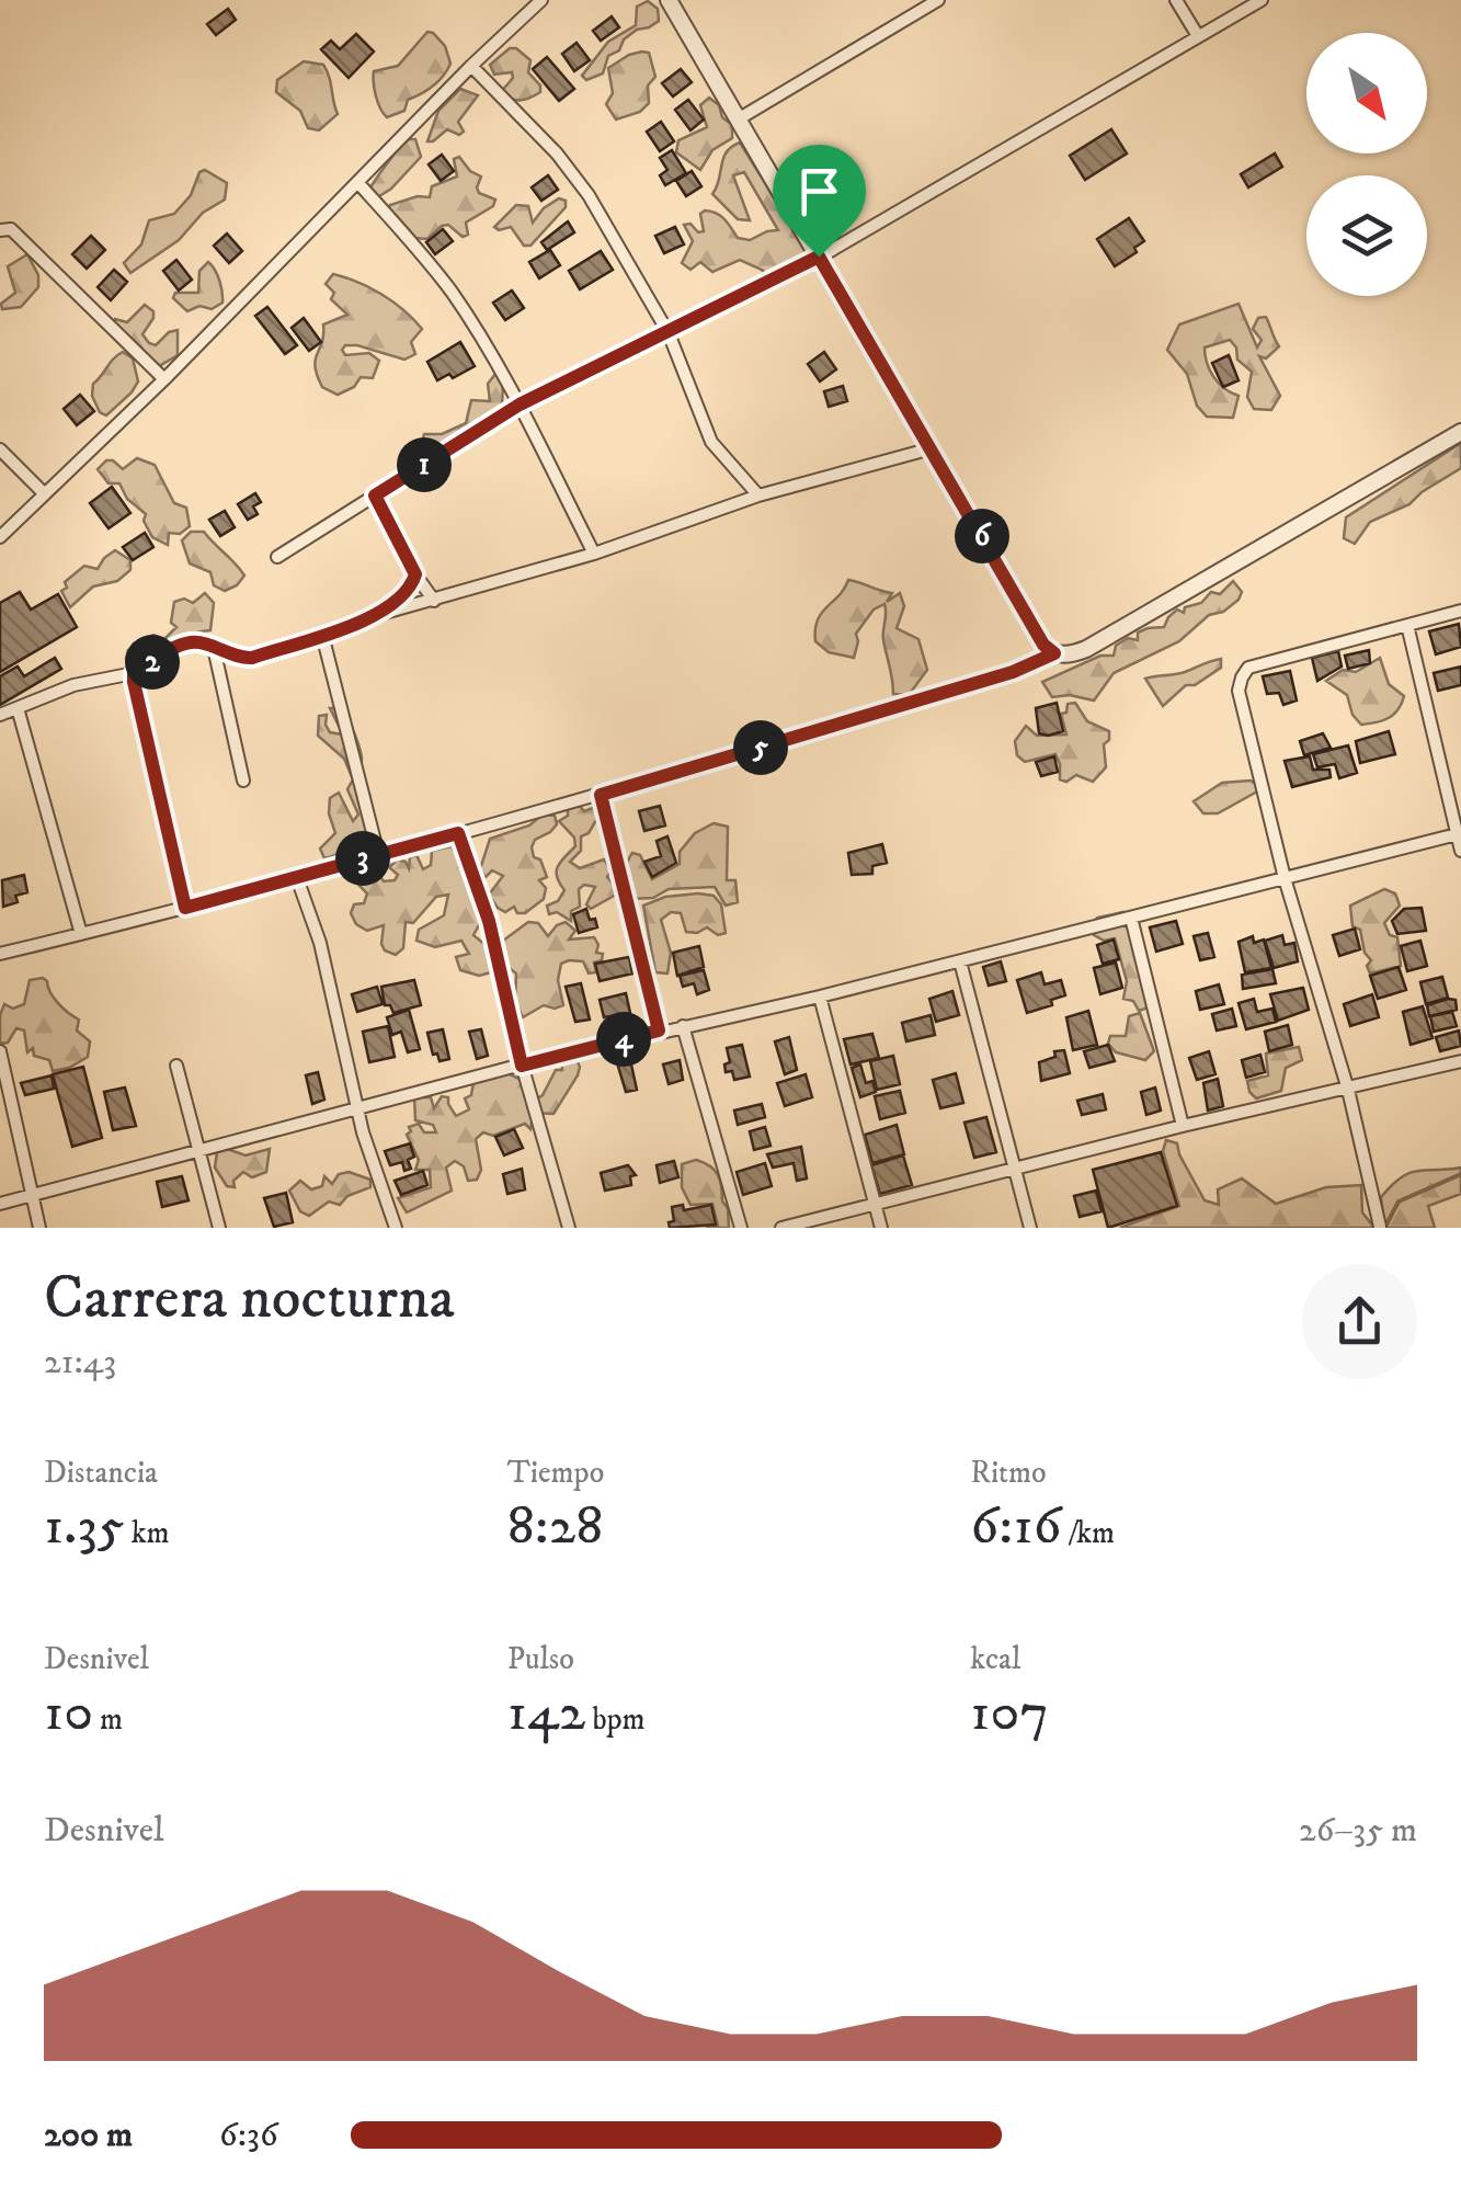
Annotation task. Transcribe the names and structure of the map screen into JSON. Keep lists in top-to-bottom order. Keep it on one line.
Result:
{"north":"bottom right","page":{"pins":["1","6","2","5","3","4"],"heading":["Carrera nocturna","21:43"],"stats":[["Distancia","1.35 km"],["Tiempo","8:28"],["Ritmo","6:16 /km"],["Desnivel","10 m"],["Pulso","142 bpm"],["kcal","107"]],"chart":["Desnivel","26–35 m"],"list":[{"name":"200 m","note":"6:36"}]}}
